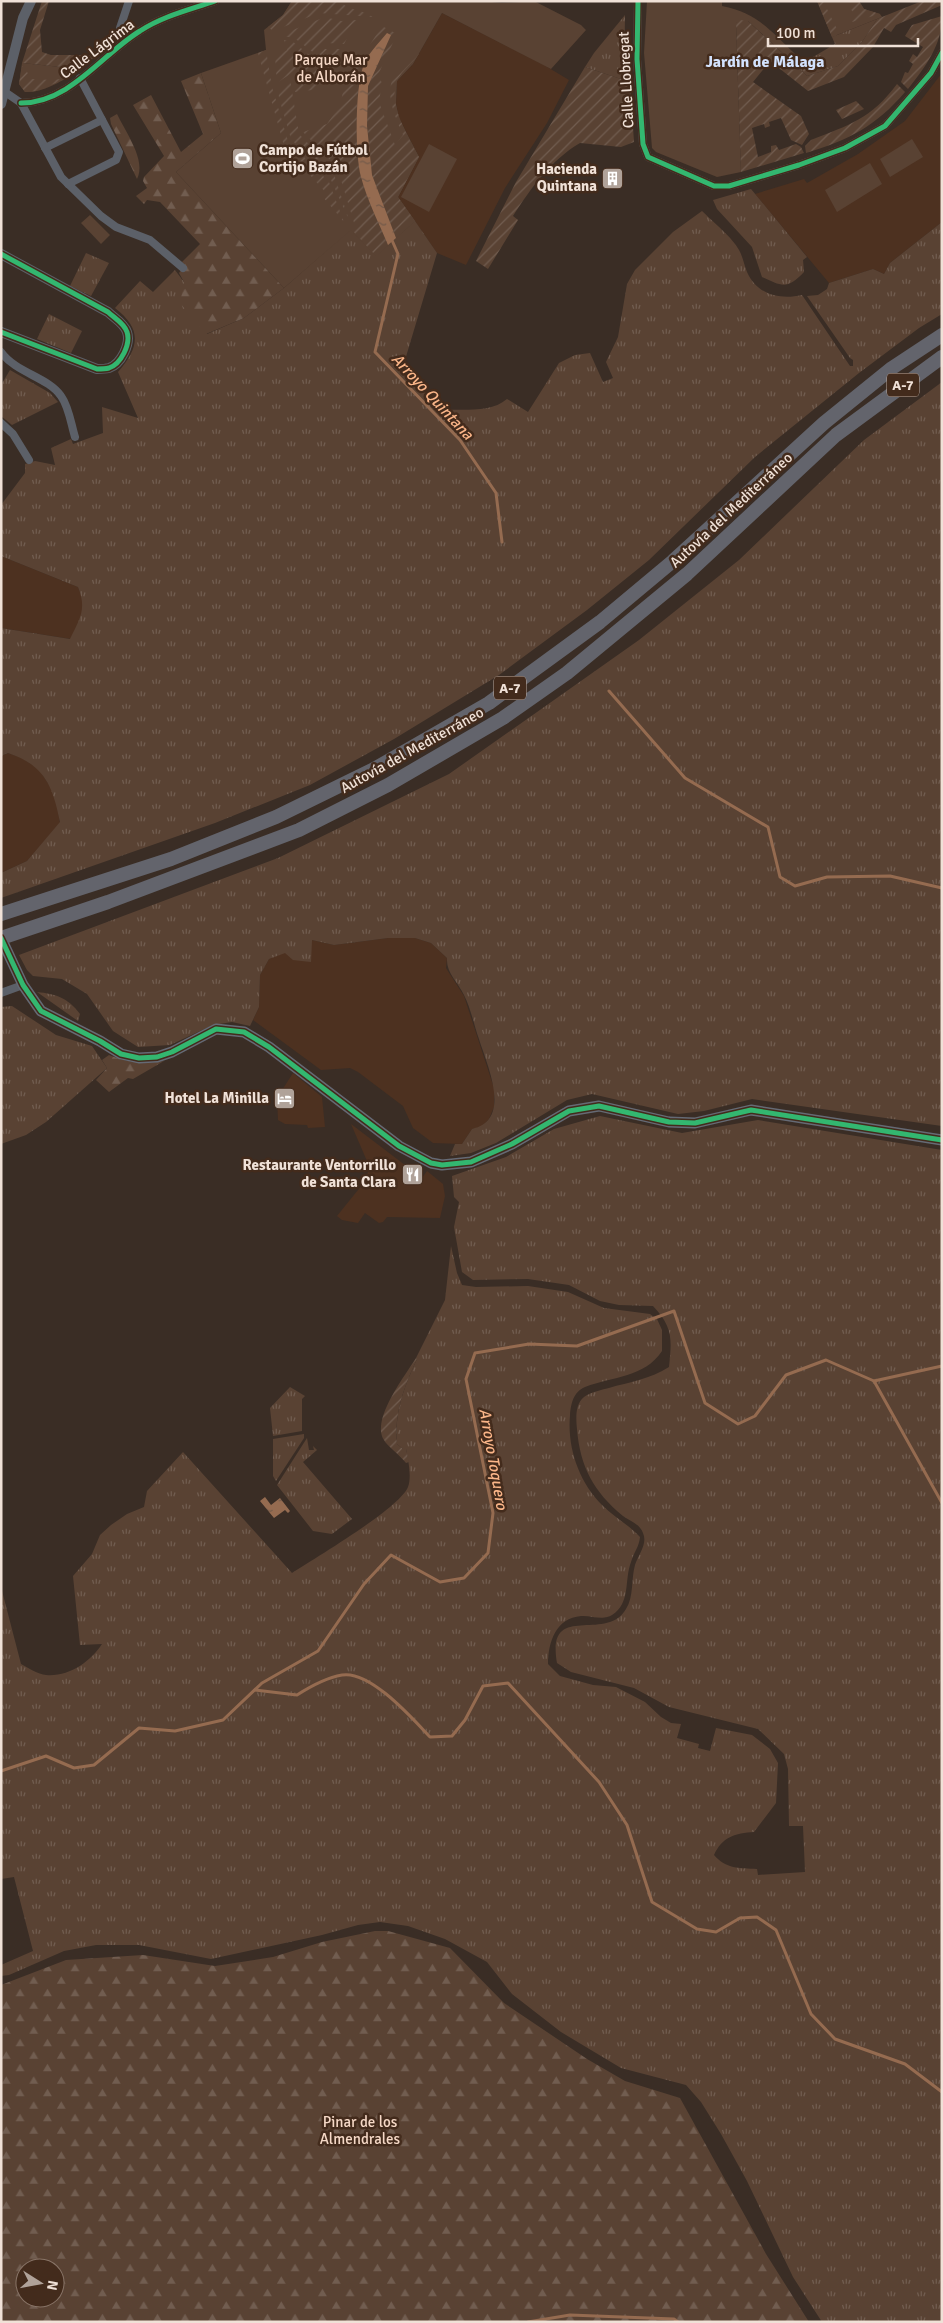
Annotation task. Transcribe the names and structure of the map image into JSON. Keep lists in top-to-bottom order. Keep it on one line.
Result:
{"streets":{"highway":["A-7","Autovía del Mediterráneo"],"street":["Calle Lágrima","Calle Llobregat"]},"districts":["Jardín de Málaga"],"water":["Arroyo Quintana","Arroyo Toquero"],"parks":["Parque Mar de Alborán","Pinar de los Almendrales"],"places":{"sports":["Campo de Fútbol Cortijo Bazán"],"building":["Hacienda Quintana"],"hotel":["Hotel La Minilla"],"restaurant":["Restaurante Ventorrillo de Santa Clara"]},"scale_bar":"100 m","north":"right"}
